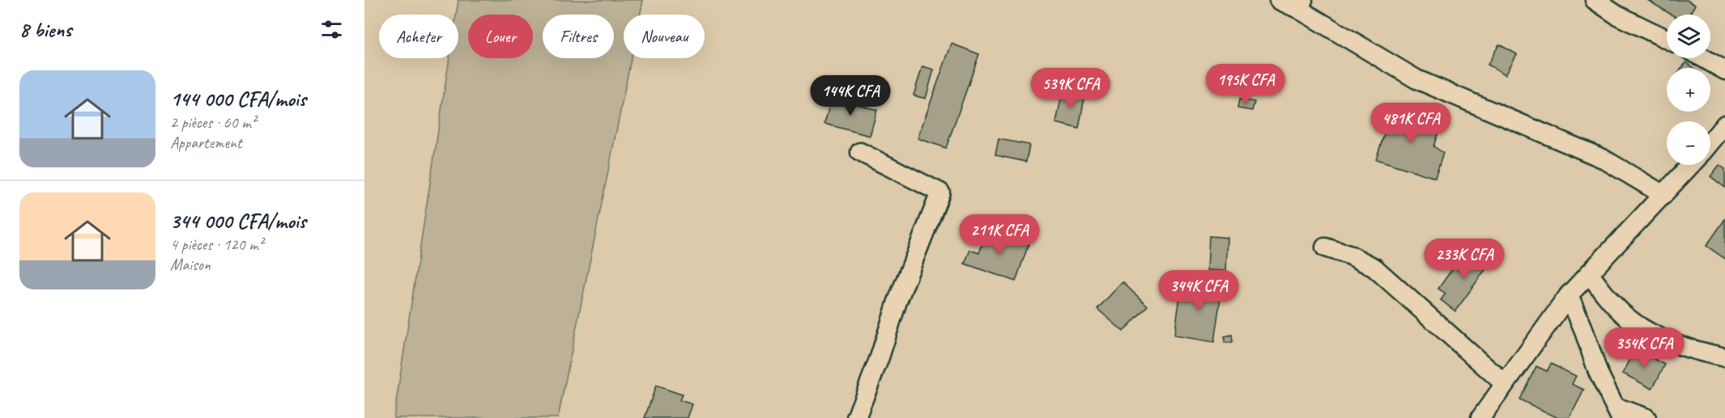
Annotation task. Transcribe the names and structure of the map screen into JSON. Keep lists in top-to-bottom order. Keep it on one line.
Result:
{"page":{"heading":"8 biens","map_buttons":["+","−"],"chip":["Acheter","Louer","Filtres","Nouveau"],"list":[{"name":"144 000 CFA/mois","note":"2 pièces · 60 m² · Appartement"},{"name":"344 000 CFA/mois","note":"4 pièces · 120 m² · Maison"}],"price":["195K CFA","539K CFA","144K CFA","481K CFA","211K CFA","233K CFA","344K CFA","354K CFA"]}}
